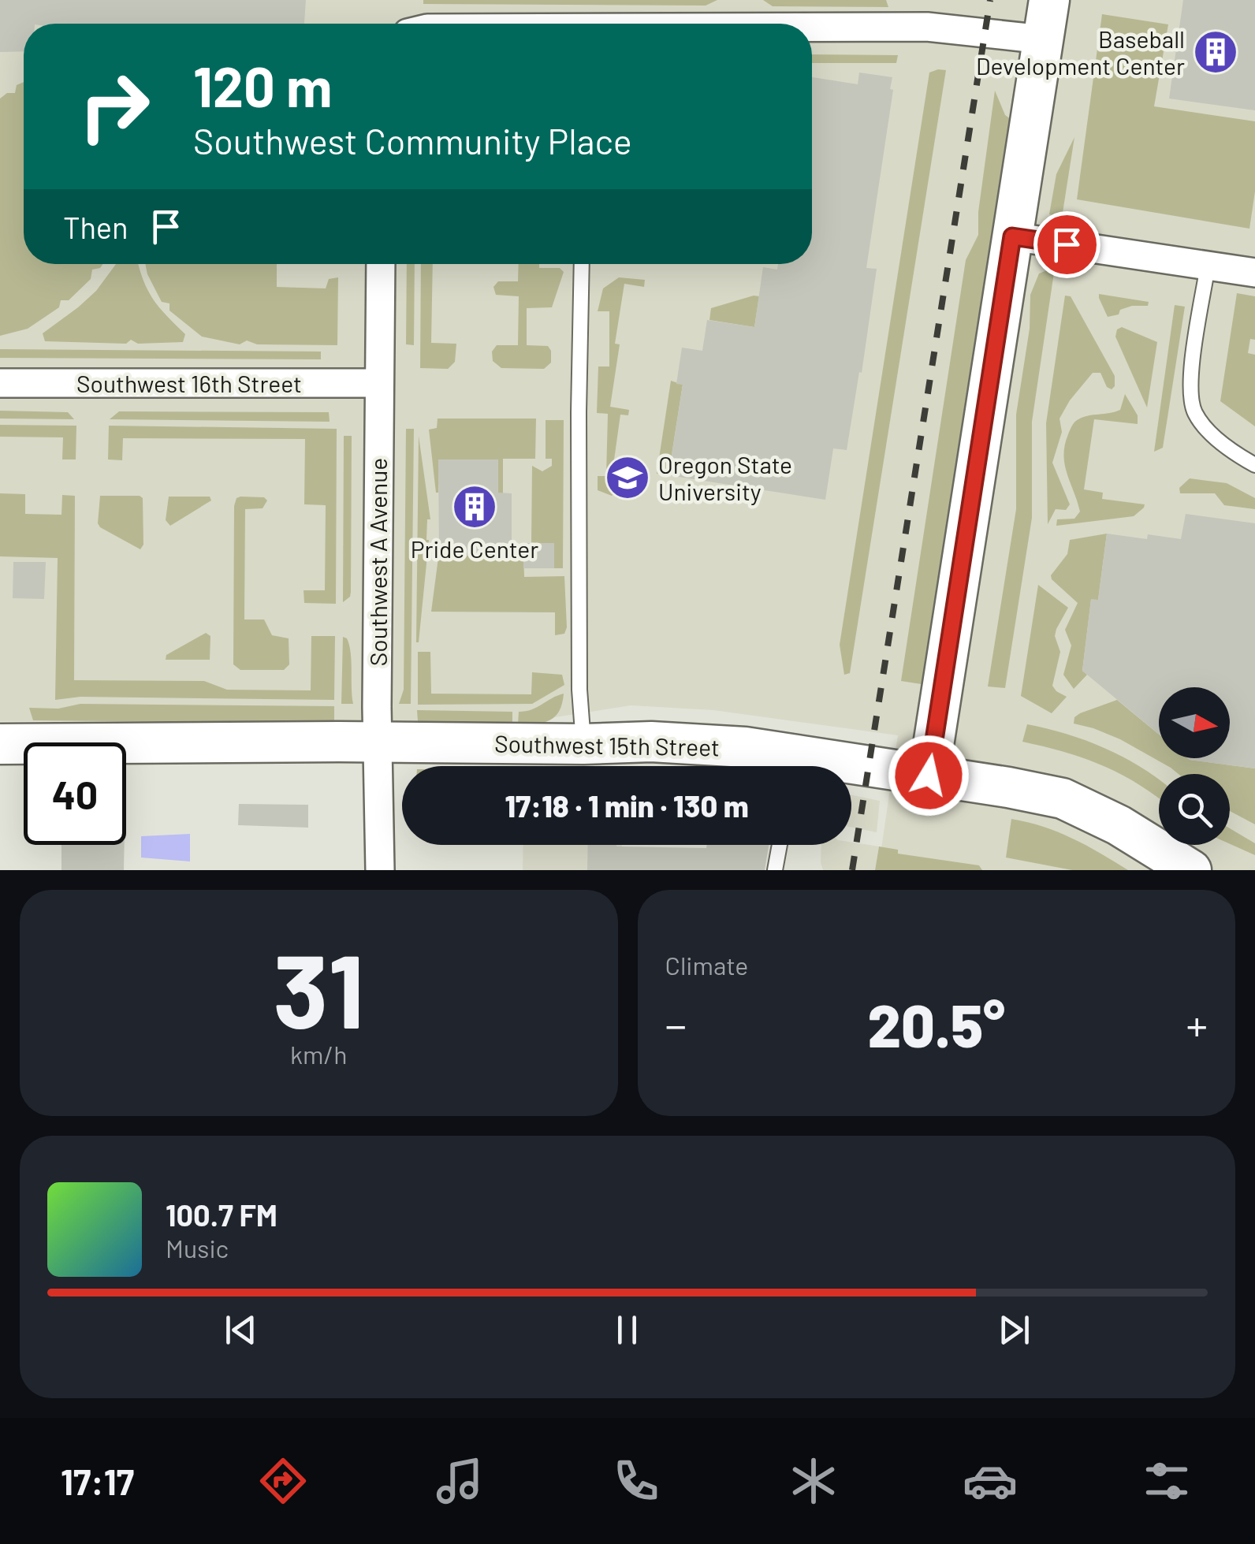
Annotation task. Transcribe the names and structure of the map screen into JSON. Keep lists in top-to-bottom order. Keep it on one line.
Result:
{"streets":{"main road":["Southwest 15th Street"],"street":["Southwest 16th Street","Southwest A Avenue"]},"crossings":[["Southwest 16th Street","Southwest A Avenue"],["Southwest A Avenue","Southwest 15th Street"]],"places":{"building":["Baseball Development Center","Pride Center"],"school or university":["Oregon State University"]},"north":"right","page":{"turn":["120 m","Southwest Community Place"],"then":"Then","limit":"40","trip":"17:18 · 1 min · 130 m","tile":[["31","km/h"],"Climate"],"heat":["−","20.5°","+"],"song":["100.7 FM","Music"],"tabs":"17:17"}}
